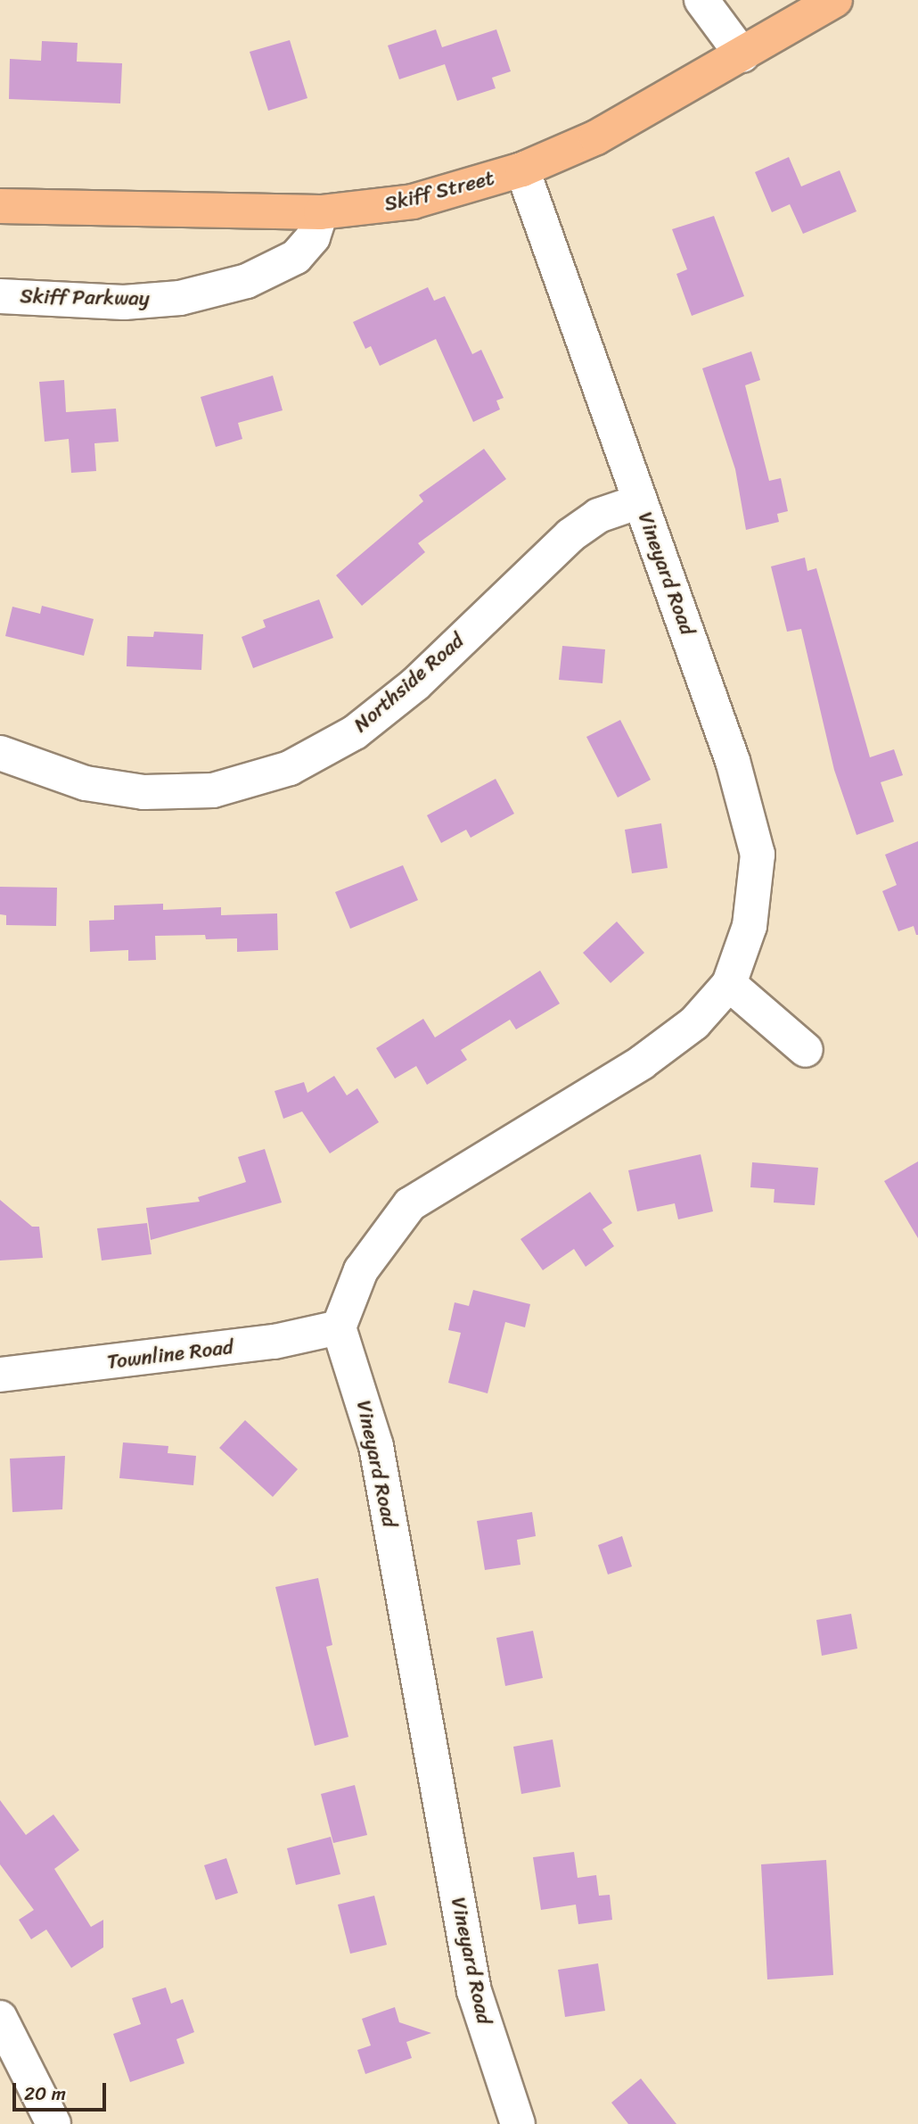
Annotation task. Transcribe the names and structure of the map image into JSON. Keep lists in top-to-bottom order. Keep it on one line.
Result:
{"streets":{"main road":["Skiff Street"],"street":["Skiff Parkway","Vineyard Road","Northside Road","Townline Road"]},"crossings":[["Skiff Street","Skiff Parkway"],["Skiff Street","Vineyard Road"],["Vineyard Road","Northside Road"],["Vineyard Road","Townline Road"]],"scale_bar":"20 m"}
